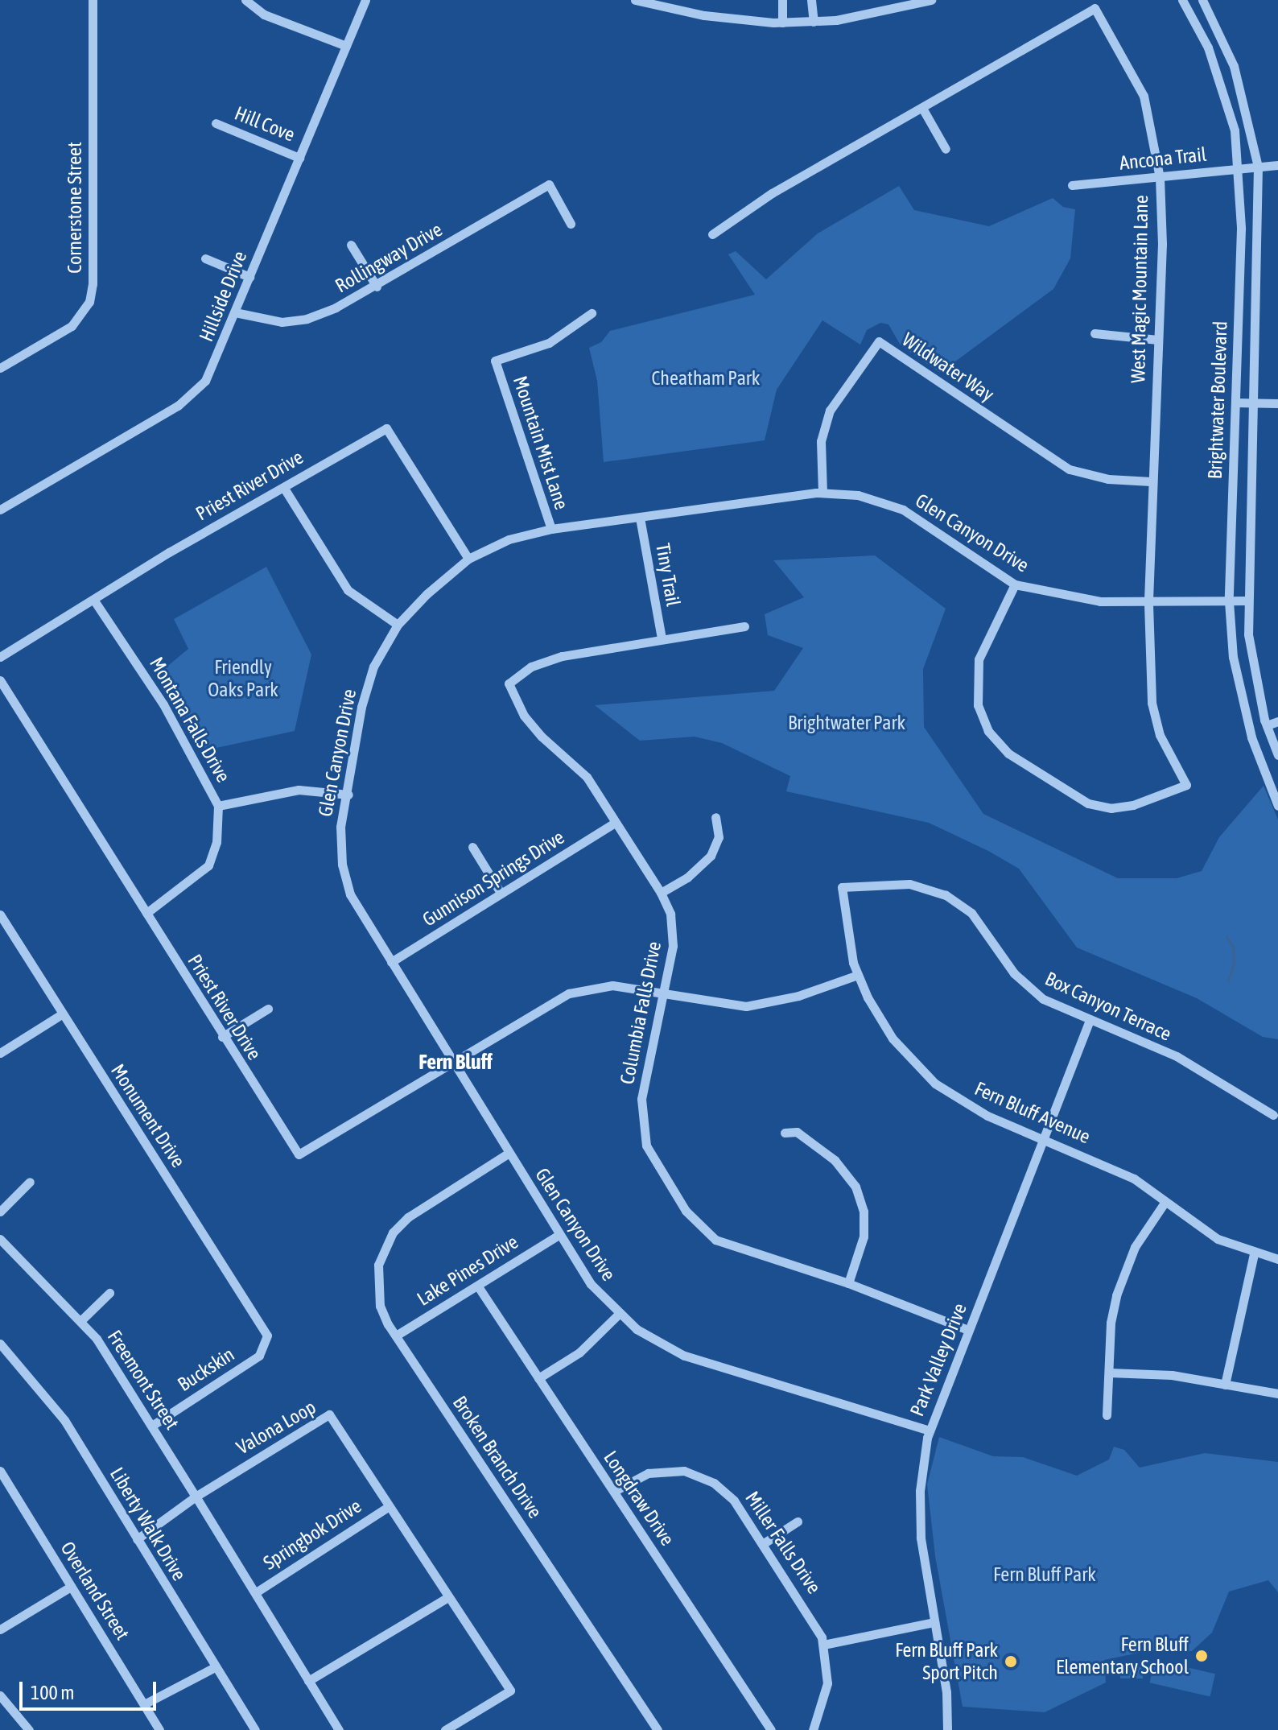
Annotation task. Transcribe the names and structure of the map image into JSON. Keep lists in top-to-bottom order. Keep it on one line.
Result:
{"streets":{"street":["Hill Cove","Ancona Trail","Cornerstone Street","Rollingway Drive","West Magic Mountain Lane","Hillside Drive","Wildwater Way","Brightwater Boulevard","Mountain Mist Lane","Priest River Drive","Glen Canyon Drive","Tiny Trail","Montana Falls Drive","Gunnison Springs Drive","Box Canyon Terrace","Columbia Falls Drive","Fern Bluff Avenue","Monument Drive","Lake Pines Drive","Park Valley Drive","Buckskin","Freemont Street","Valona Loop","Broken Branch Drive","Longdraw Drive","Liberty Walk Drive","Springbok Drive","Miller Falls Drive","Overland Street"]},"crossings":[["Hill Cove","Hillside Drive"],["Ancona Trail","West Magic Mountain Lane"],["Ancona Trail","Brightwater Boulevard"],["Rollingway Drive","Hillside Drive"],["West Magic Mountain Lane","Wildwater Way"],["West Magic Mountain Lane","Glen Canyon Drive"],["Wildwater Way","Glen Canyon Drive"],["Brightwater Boulevard","Glen Canyon Drive"],["Mountain Mist Lane","Glen Canyon Drive"],["Priest River Drive","Glen Canyon Drive"],["Priest River Drive","Montana Falls Drive"],["Glen Canyon Drive","Tiny Trail"],["Glen Canyon Drive","Gunnison Springs Drive"],["Glen Canyon Drive","Lake Pines Drive"],["Glen Canyon Drive","Park Valley Drive"],["Glen Canyon Drive","Broken Branch Drive"],["Tiny Trail","Columbia Falls Drive"],["Gunnison Springs Drive","Columbia Falls Drive"],["Box Canyon Terrace","Fern Bluff Avenue"],["Box Canyon Terrace","Park Valley Drive"],["Columbia Falls Drive","Park Valley Drive"],["Fern Bluff Avenue","Park Valley Drive"],["Monument Drive","Buckskin"],["Lake Pines Drive","Broken Branch Drive"],["Lake Pines Drive","Longdraw Drive"],["Buckskin","Freemont Street"],["Freemont Street","Valona Loop"],["Valona Loop","Springbok Drive"],["Longdraw Drive","Miller Falls Drive"]],"districts":["Fern Bluff"],"parks":["Cheatham Park","Friendly Oaks Park","Brightwater Park","Fern Bluff Park"],"places":["Fern Bluff Elementary School","Fern Bluff Park Sport Pitch"],"scale_bar":"100 m"}
